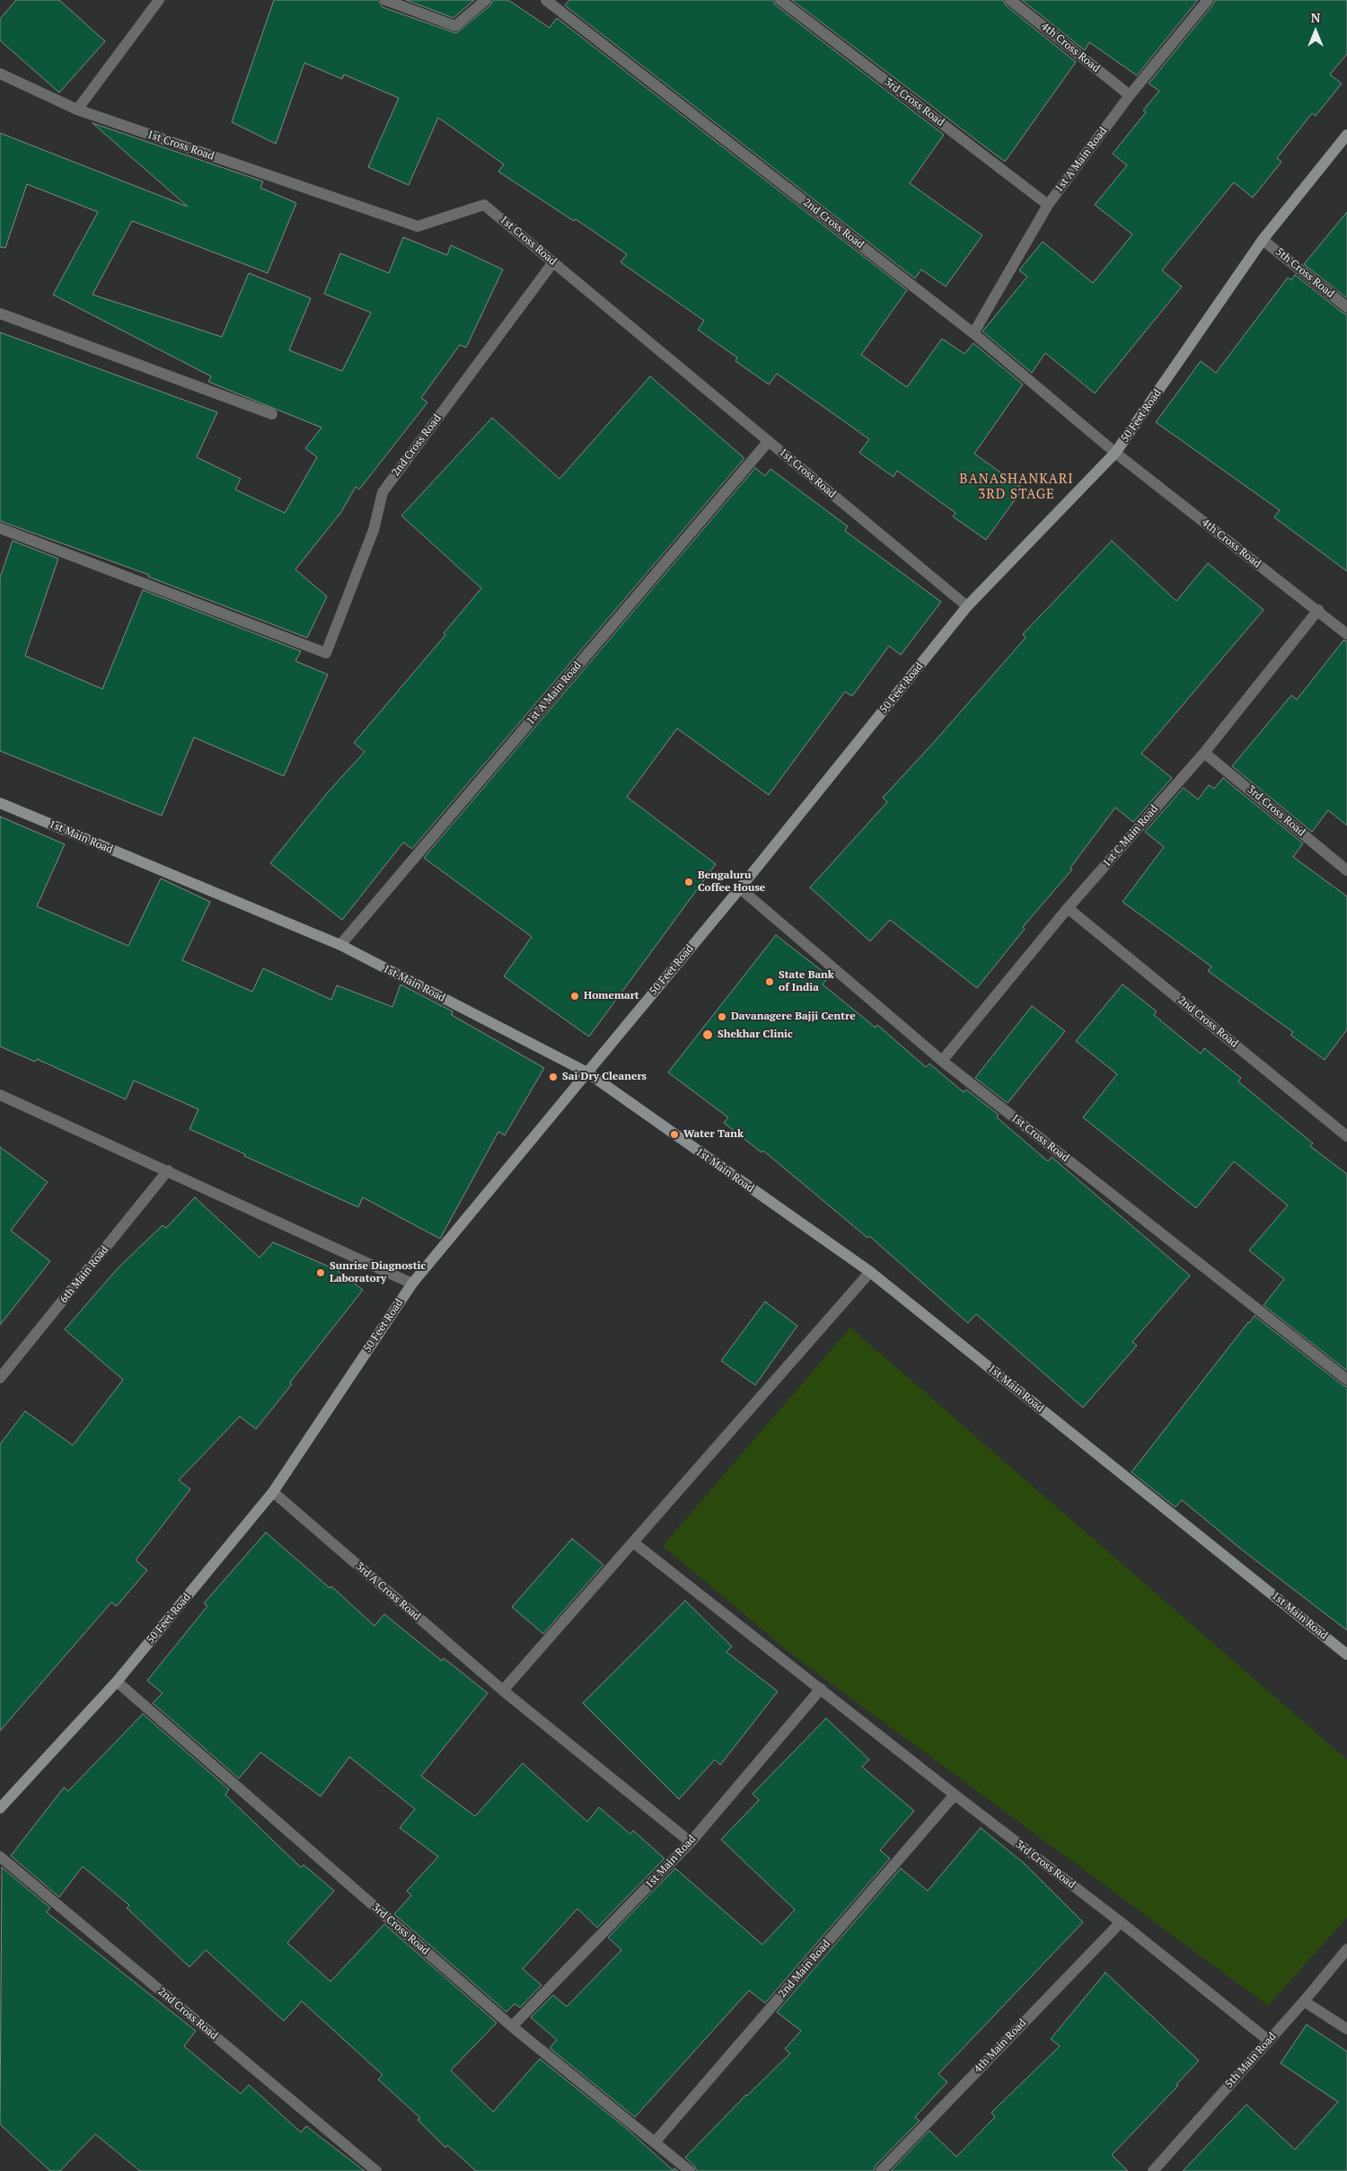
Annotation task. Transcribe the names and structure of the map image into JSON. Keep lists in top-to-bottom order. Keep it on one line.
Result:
{"streets":{"street":["4th Cross Road","3rd Cross Road","1st Cross Road","1st A Main Road","2nd Cross Road","5th Cross Road","50 Feet Road","1st C Main Road","1st Main Road","6th Main Road","3rd A Cross Road","2nd Main Road","4th Main Road","5th Main Road"]},"crossings":[["4th Cross Road","1st A Main Road"],["4th Cross Road","2nd Cross Road"],["4th Cross Road","50 Feet Road"],["4th Cross Road","1st C Main Road"],["3rd Cross Road","1st A Main Road"],["3rd Cross Road","50 Feet Road"],["3rd Cross Road","1st C Main Road"],["3rd Cross Road","1st Main Road"],["3rd Cross Road","2nd Main Road"],["3rd Cross Road","4th Main Road"],["3rd Cross Road","5th Main Road"],["1st Cross Road","1st A Main Road"],["1st Cross Road","2nd Cross Road"],["1st Cross Road","50 Feet Road"],["1st Cross Road","1st C Main Road"],["1st A Main Road","2nd Cross Road"],["1st A Main Road","1st Main Road"],["2nd Cross Road","50 Feet Road"],["2nd Cross Road","1st C Main Road"],["5th Cross Road","50 Feet Road"],["50 Feet Road","1st Main Road"],["50 Feet Road","3rd A Cross Road"],["1st Main Road","3rd A Cross Road"]],"districts":["BANASHANKARI 3RD STAGE"],"places":["Bengaluru Coffee House","State Bank of India","Homemart","Davanagere Bajji Centre","Shekhar Clinic","Sai Dry Cleaners","Water Tank","Sunrise Diagnostic Laboratory"],"north":"top"}
